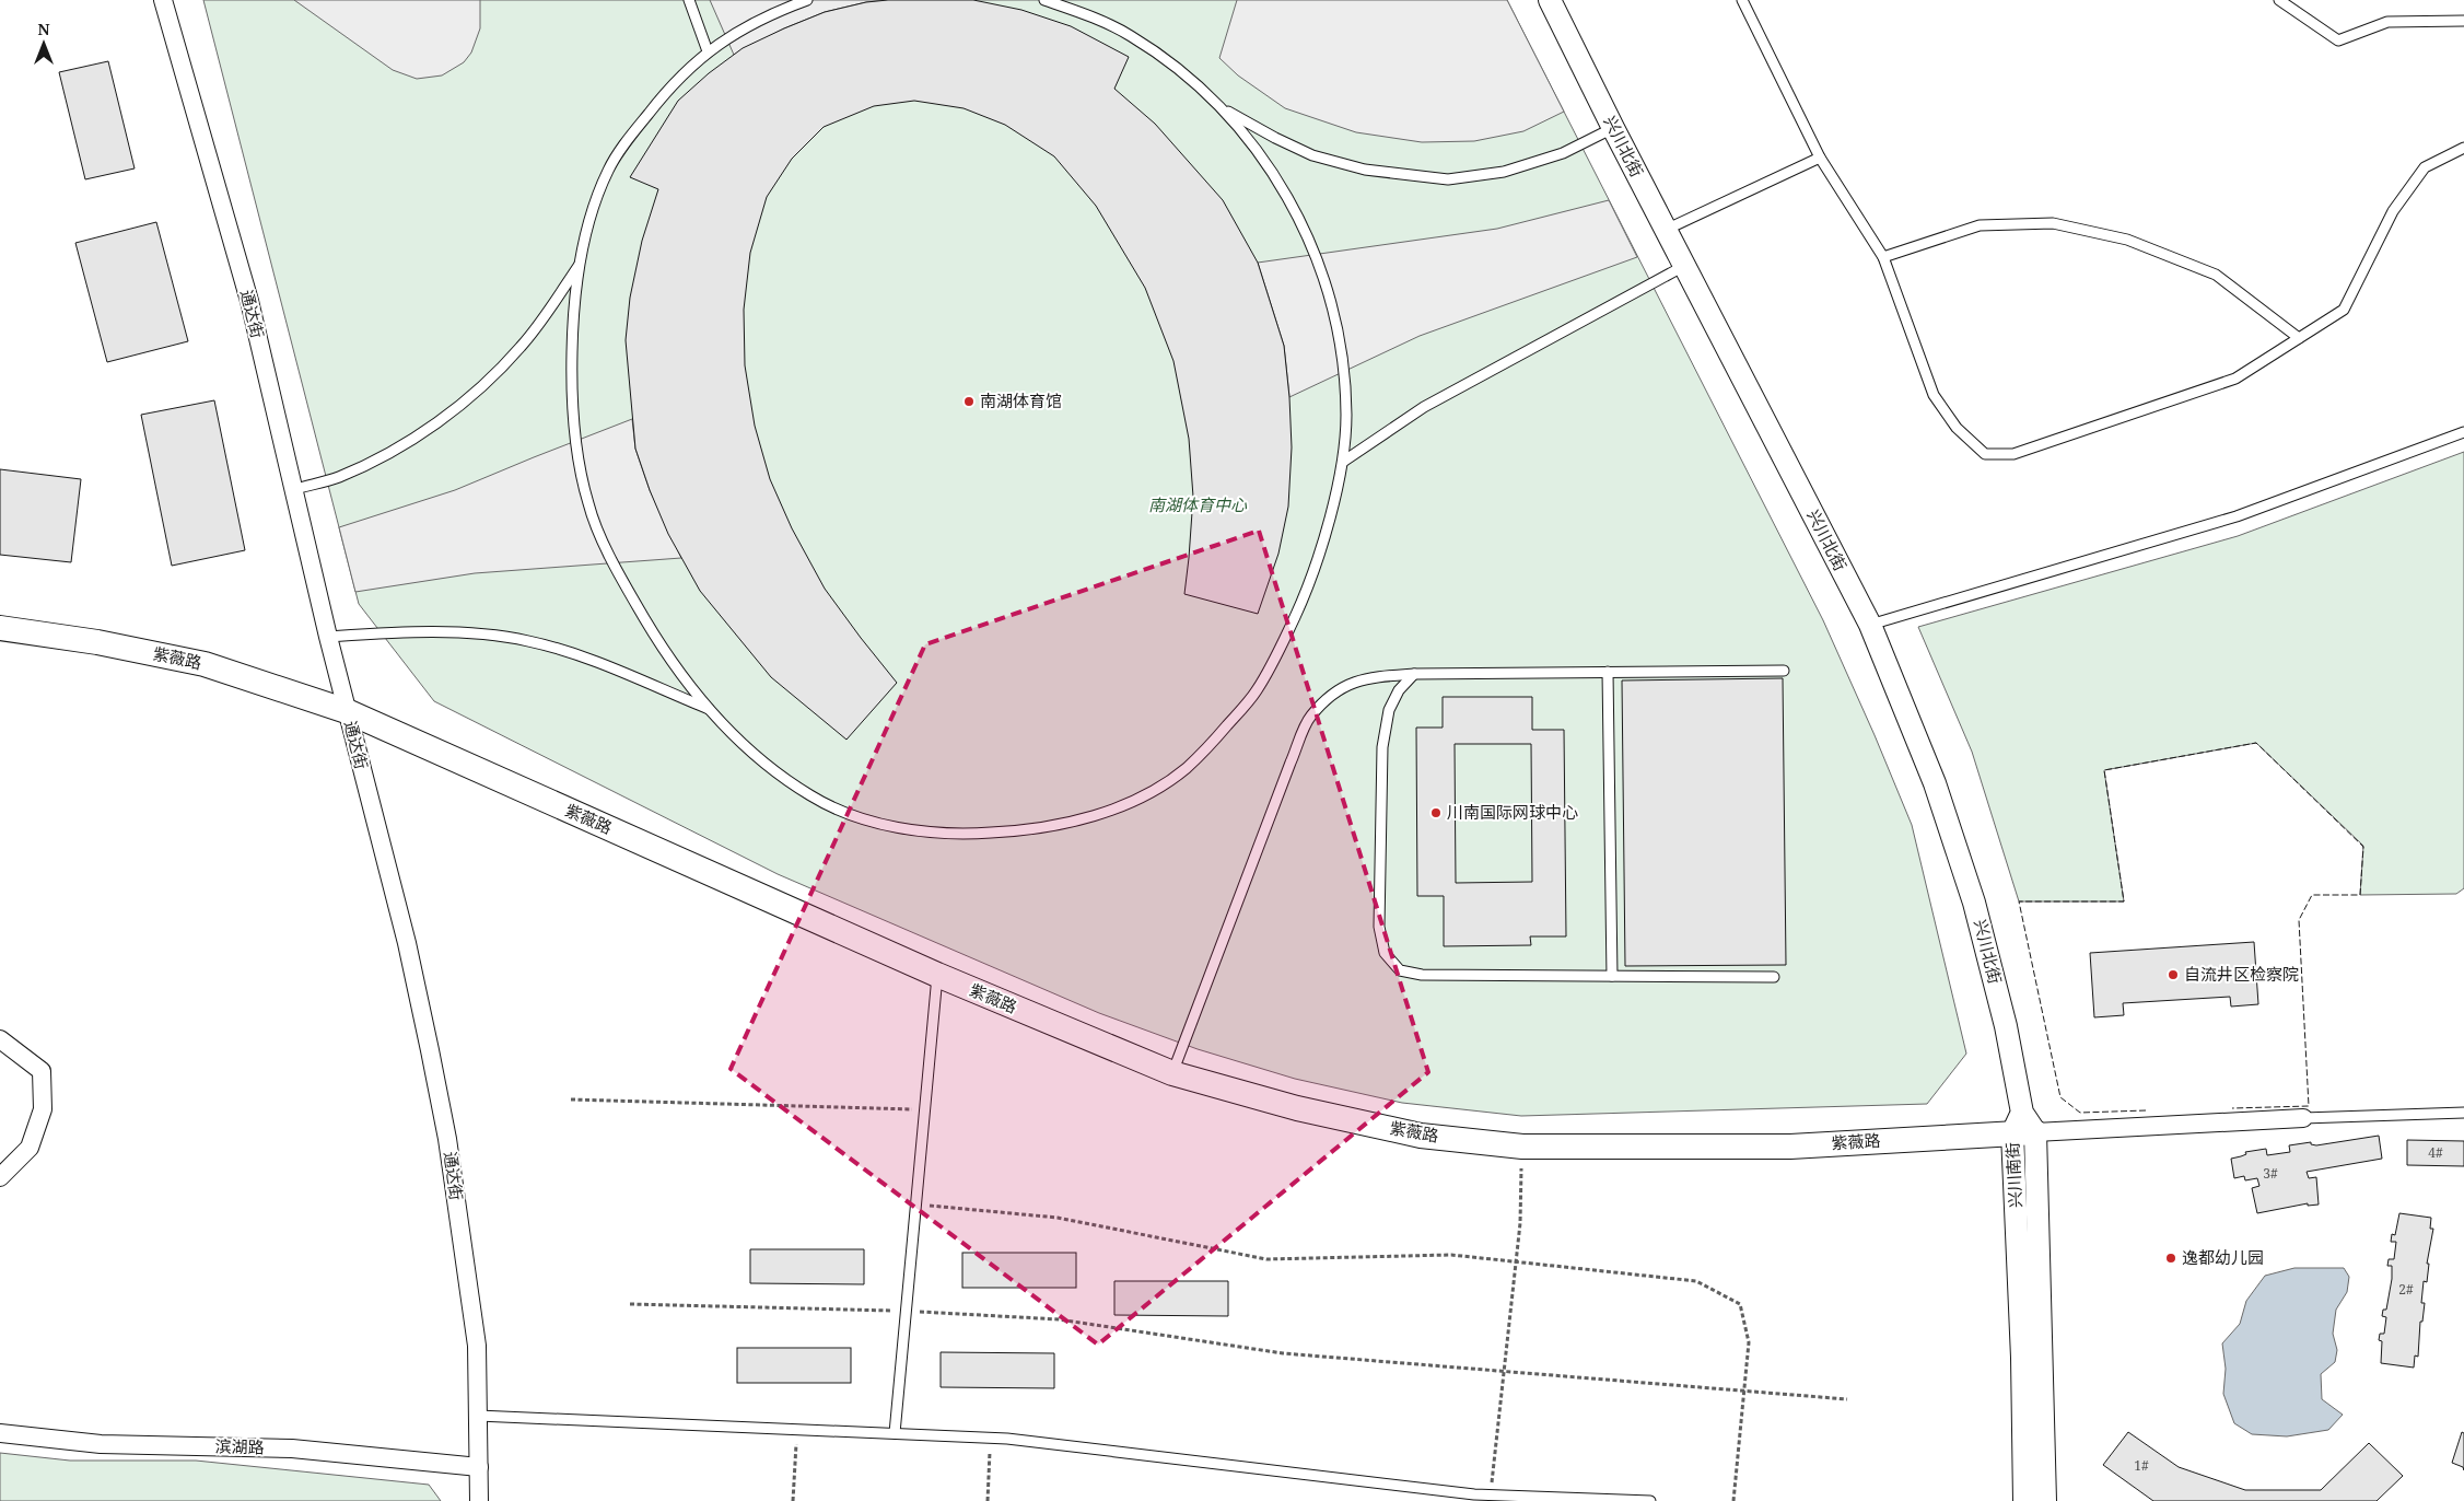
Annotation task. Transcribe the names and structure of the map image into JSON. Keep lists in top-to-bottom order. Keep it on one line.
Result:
{"streets":{"main road":["紫薇路"],"street":["兴川北街","通达街","兴川南街","滨湖路"]},"crossings":[["兴川北街","紫薇路"],["兴川北街","兴川南街"],["通达街","紫薇路"],["通达街","滨湖路"],["紫薇路","兴川南街"]],"parks":["南湖体育中心"],"places":["南湖体育馆","川南国际网球中心","自流井区检察院","逸都幼儿园"],"house_numbers":["4#","3#","2#","1#"],"north":"top"}
